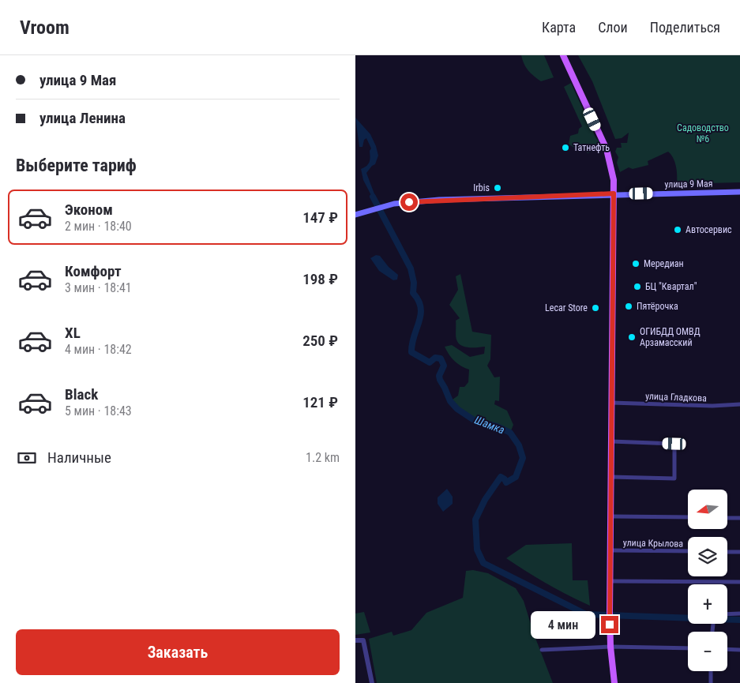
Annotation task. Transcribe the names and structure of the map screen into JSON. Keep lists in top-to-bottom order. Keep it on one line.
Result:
{"streets":{"main road":["улица 9 Мая"],"street":["улица Гладкова","улица Крылова"]},"water":["Шамка"],"parks":["Садоводство №6"],"places":["Татнефть","Irbis","Автосервис","Мередиан","БЦ \"Квартал\"","Пятёрочка","Lecar Store","ОГИБДД ОМВД Арзамасский"],"north":"left","page":{"header":"Vroom","nav":["Карта","Слои","Поделиться"],"banner":["улица 9 Мая","улица Ленина"],"heading":"Выберите тариф","list":[{"name":"Эконом","note":"2 мин · 18:40","value":"147 ₽"},{"name":"Комфорт","note":"3 мин · 18:41","value":"198 ₽"},{"name":"XL","note":"4 мин · 18:42","value":"250 ₽"},{"name":"Black","note":"5 мин · 18:43","value":"121 ₽"}],"pay":["Наличные","1.2 km"],"map_buttons":["+","−"],"bubble":"4 мин","buttons":"Заказать"}}
